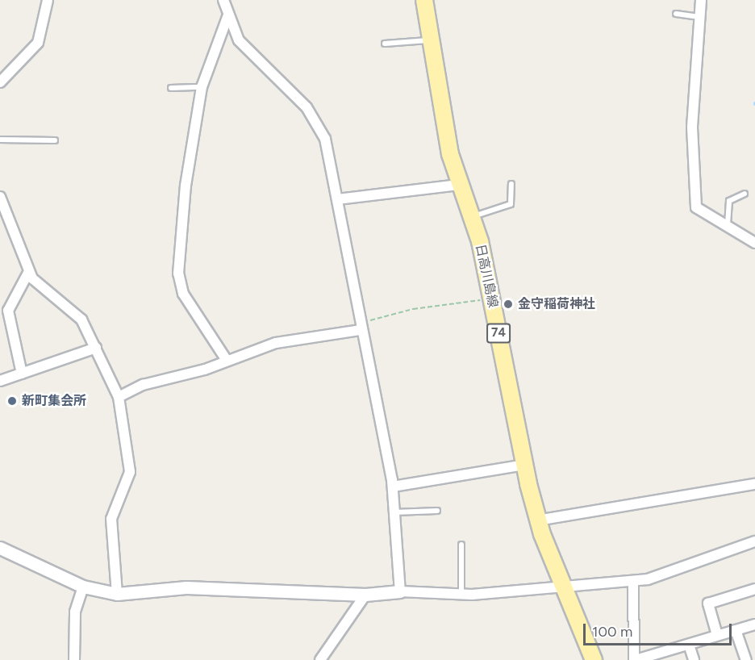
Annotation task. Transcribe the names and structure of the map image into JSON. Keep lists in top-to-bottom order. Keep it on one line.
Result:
{"streets":{"main road":["日高川島線","74"]},"places":["金守稲荷神社","新町集会所"],"scale_bar":"100 m"}
